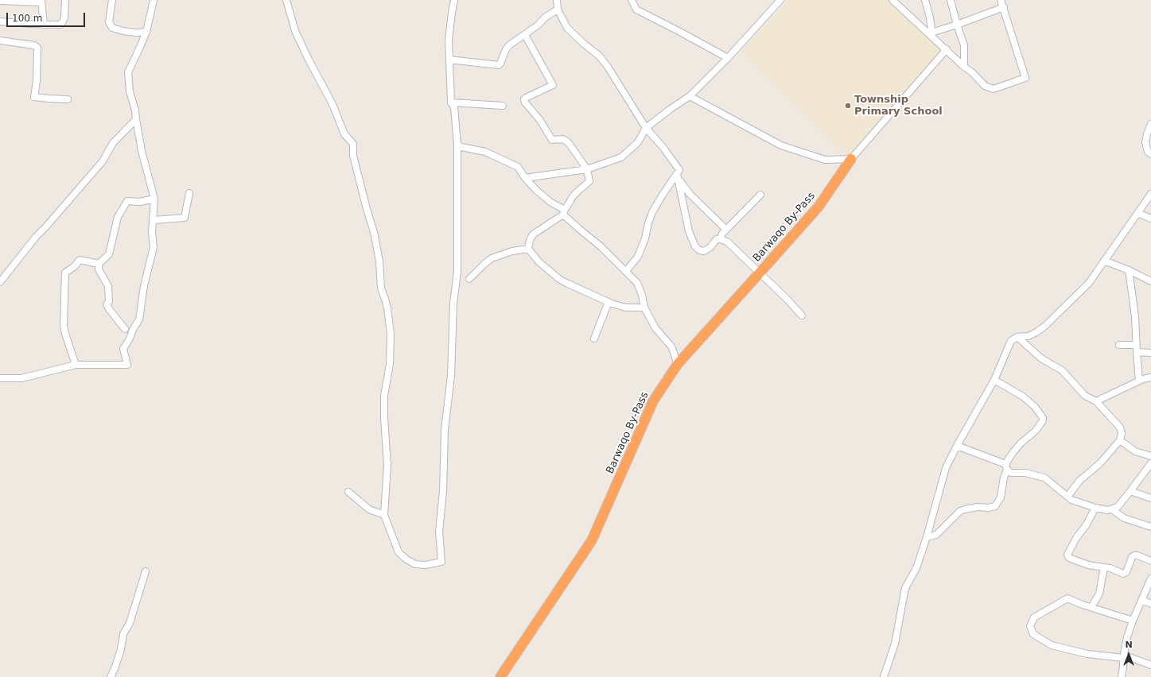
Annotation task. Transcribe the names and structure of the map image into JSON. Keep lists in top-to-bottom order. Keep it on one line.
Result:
{"streets":{"highway":["Barwaqo By-Pass"]},"places":["Township Primary School"],"scale_bar":"100 m","north":"top"}
